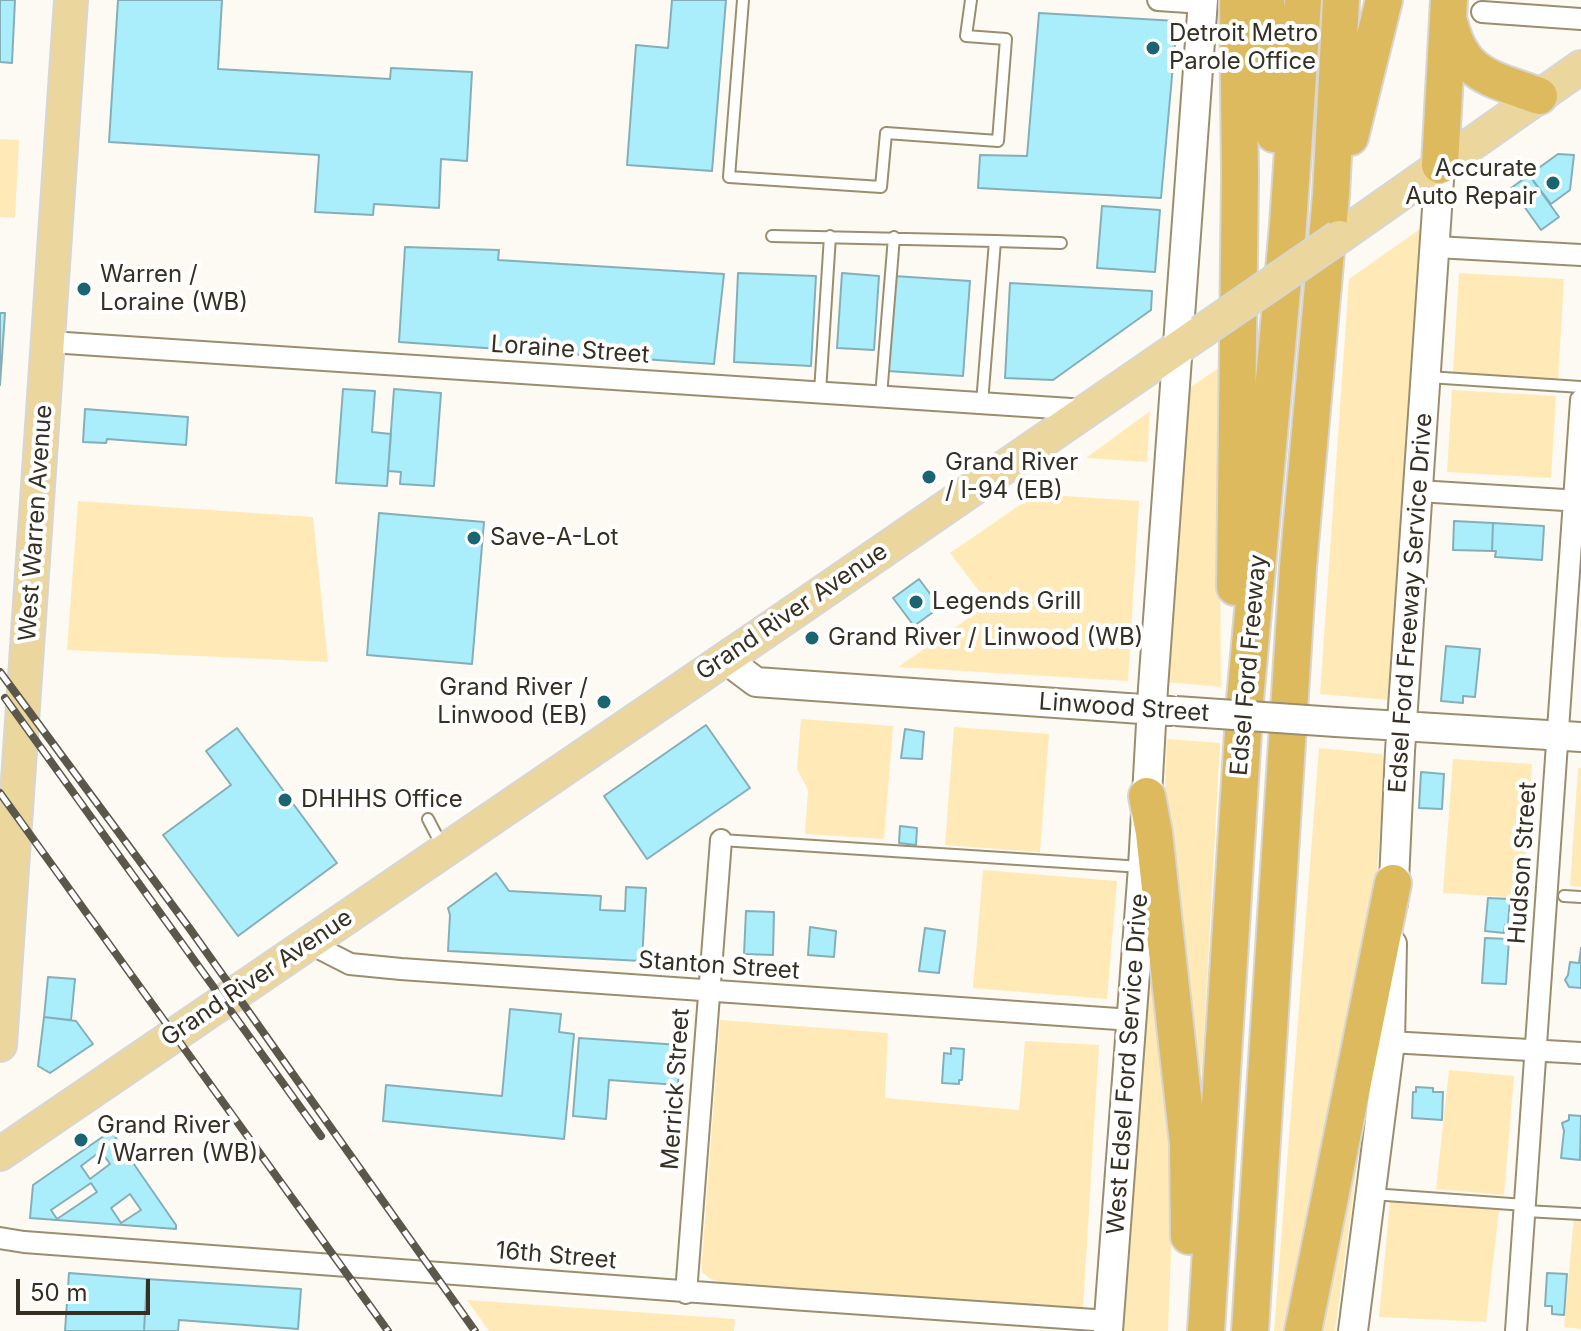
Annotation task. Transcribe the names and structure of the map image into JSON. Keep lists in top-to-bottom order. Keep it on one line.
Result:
{"streets":{"highway":["Edsel Ford Freeway"],"main road":["West Warren Avenue","Grand River Avenue"],"street":["Loraine Street","Edsel Ford Freeway Service Drive","Linwood Street","Hudson Street","Stanton Street","West Edsel Ford Service Drive","Merrick Street","16th Street"]},"crossings":[["Loraine Street","West Warren Avenue"],["Loraine Street","Grand River Avenue"],["Edsel Ford Freeway Service Drive","Grand River Avenue"],["Edsel Ford Freeway Service Drive","Linwood Street"],["Grand River Avenue","Linwood Street"],["Grand River Avenue","Stanton Street"],["Linwood Street","Hudson Street"],["Stanton Street","West Edsel Ford Service Drive"],["Stanton Street","Merrick Street"],["West Edsel Ford Service Drive","16th Street"],["Merrick Street","16th Street"]],"places":["Detroit Metro Parole Office","Accurate Auto Repair","Warren / Loraine (WB)","Grand River / I-94 (EB)","Save-A-Lot","Legends Grill","Grand River / Linwood (WB)","Grand River / Linwood (EB)","DHHHS Office","Grand River / Warren (WB)"],"scale_bar":"50 m"}
